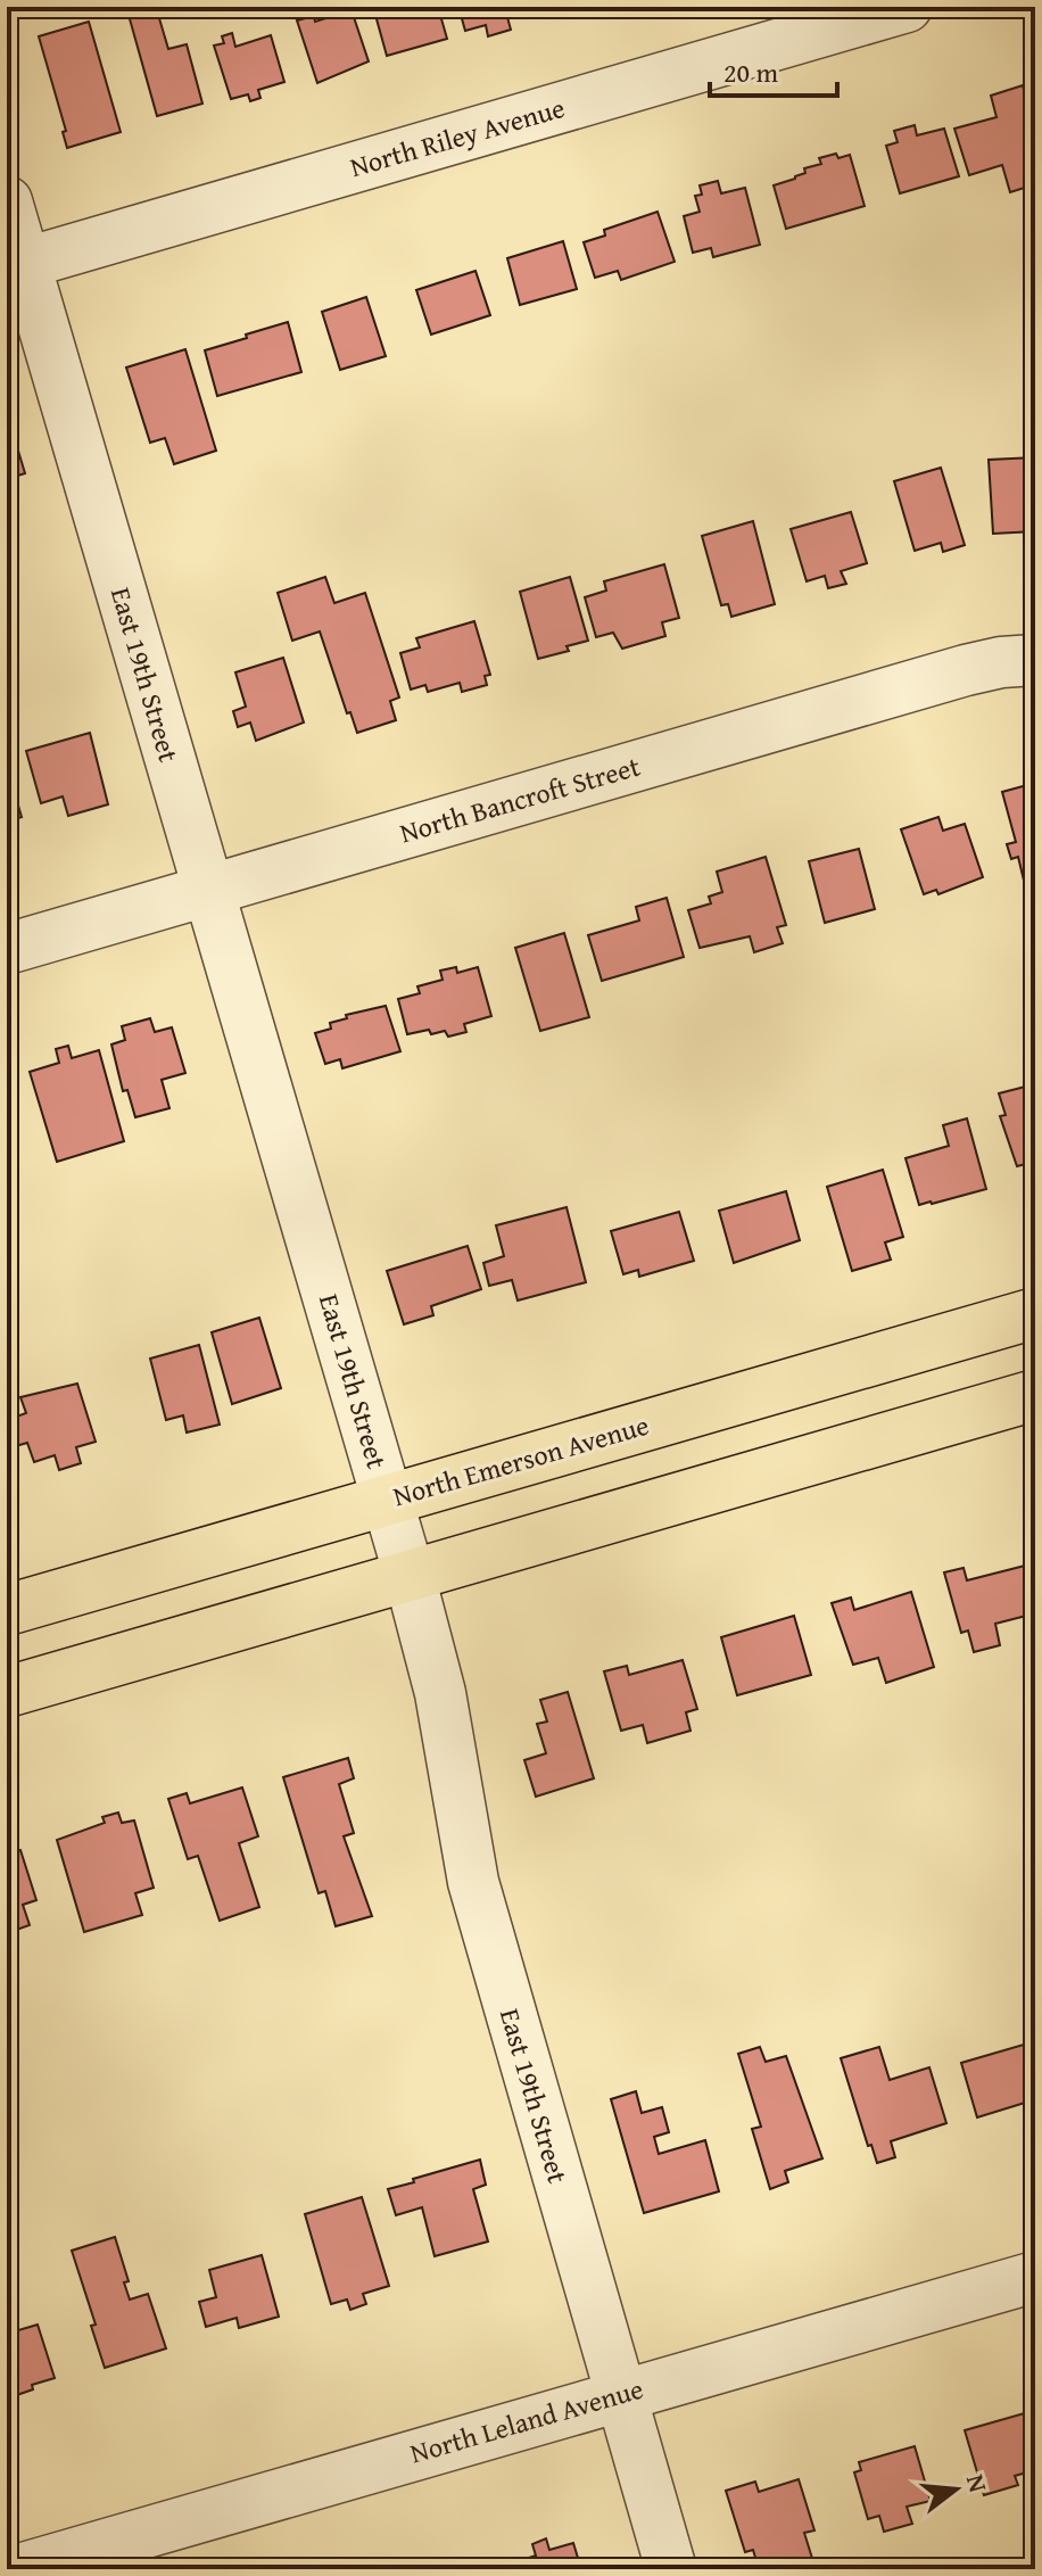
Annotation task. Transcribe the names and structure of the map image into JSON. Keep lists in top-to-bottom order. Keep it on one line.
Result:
{"streets":{"main road":["North Emerson Avenue"],"street":["North Riley Avenue","East 19th Street","North Bancroft Street","North Leland Avenue"]},"crossings":[["North Riley Avenue","East 19th Street"],["East 19th Street","North Bancroft Street"],["East 19th Street","North Emerson Avenue"],["East 19th Street","North Leland Avenue"]],"scale_bar":"20 m","north":"right"}
